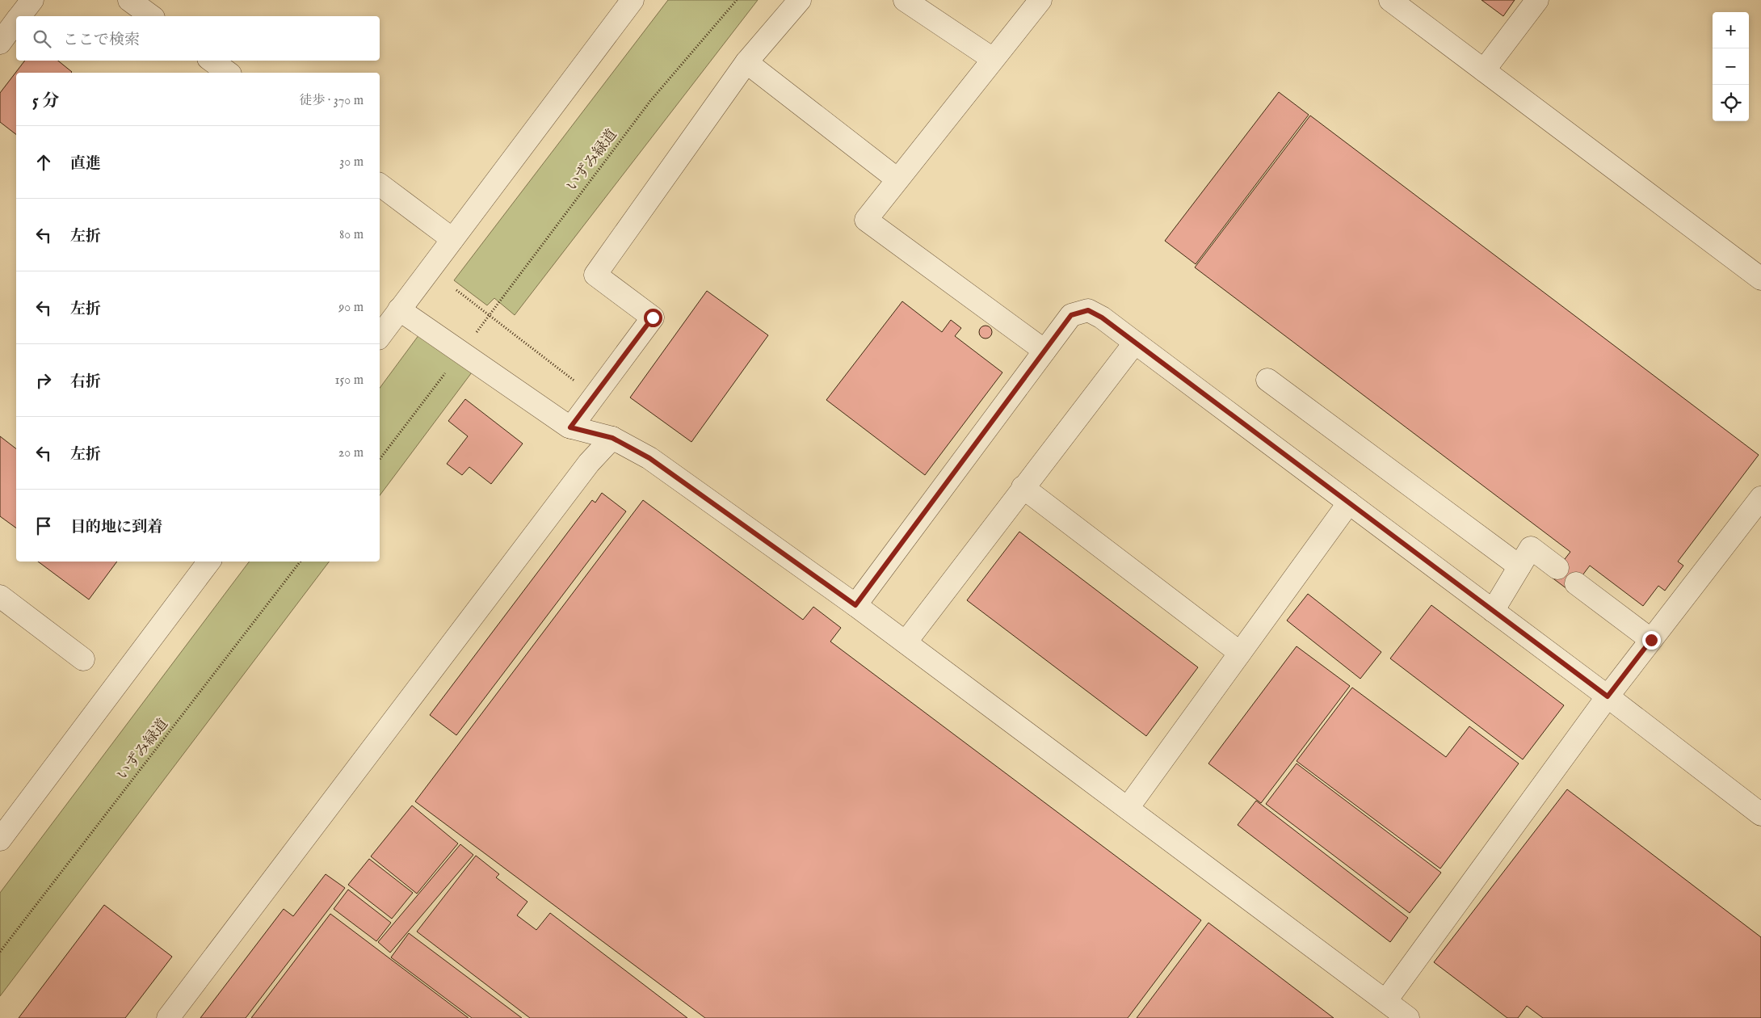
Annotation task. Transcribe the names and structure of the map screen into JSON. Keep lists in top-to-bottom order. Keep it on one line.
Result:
{"streets":{"path":["いずみ緑道"]},"page":{"map_buttons":["+","−"],"search":"ここで検索","heading":["5 分","徒歩 · 370 m"],"list":[["直進","30 m"],["左折","80 m"],["左折","90 m"],["右折","150 m"],["左折","20 m"],"目的地に到着"]}}
